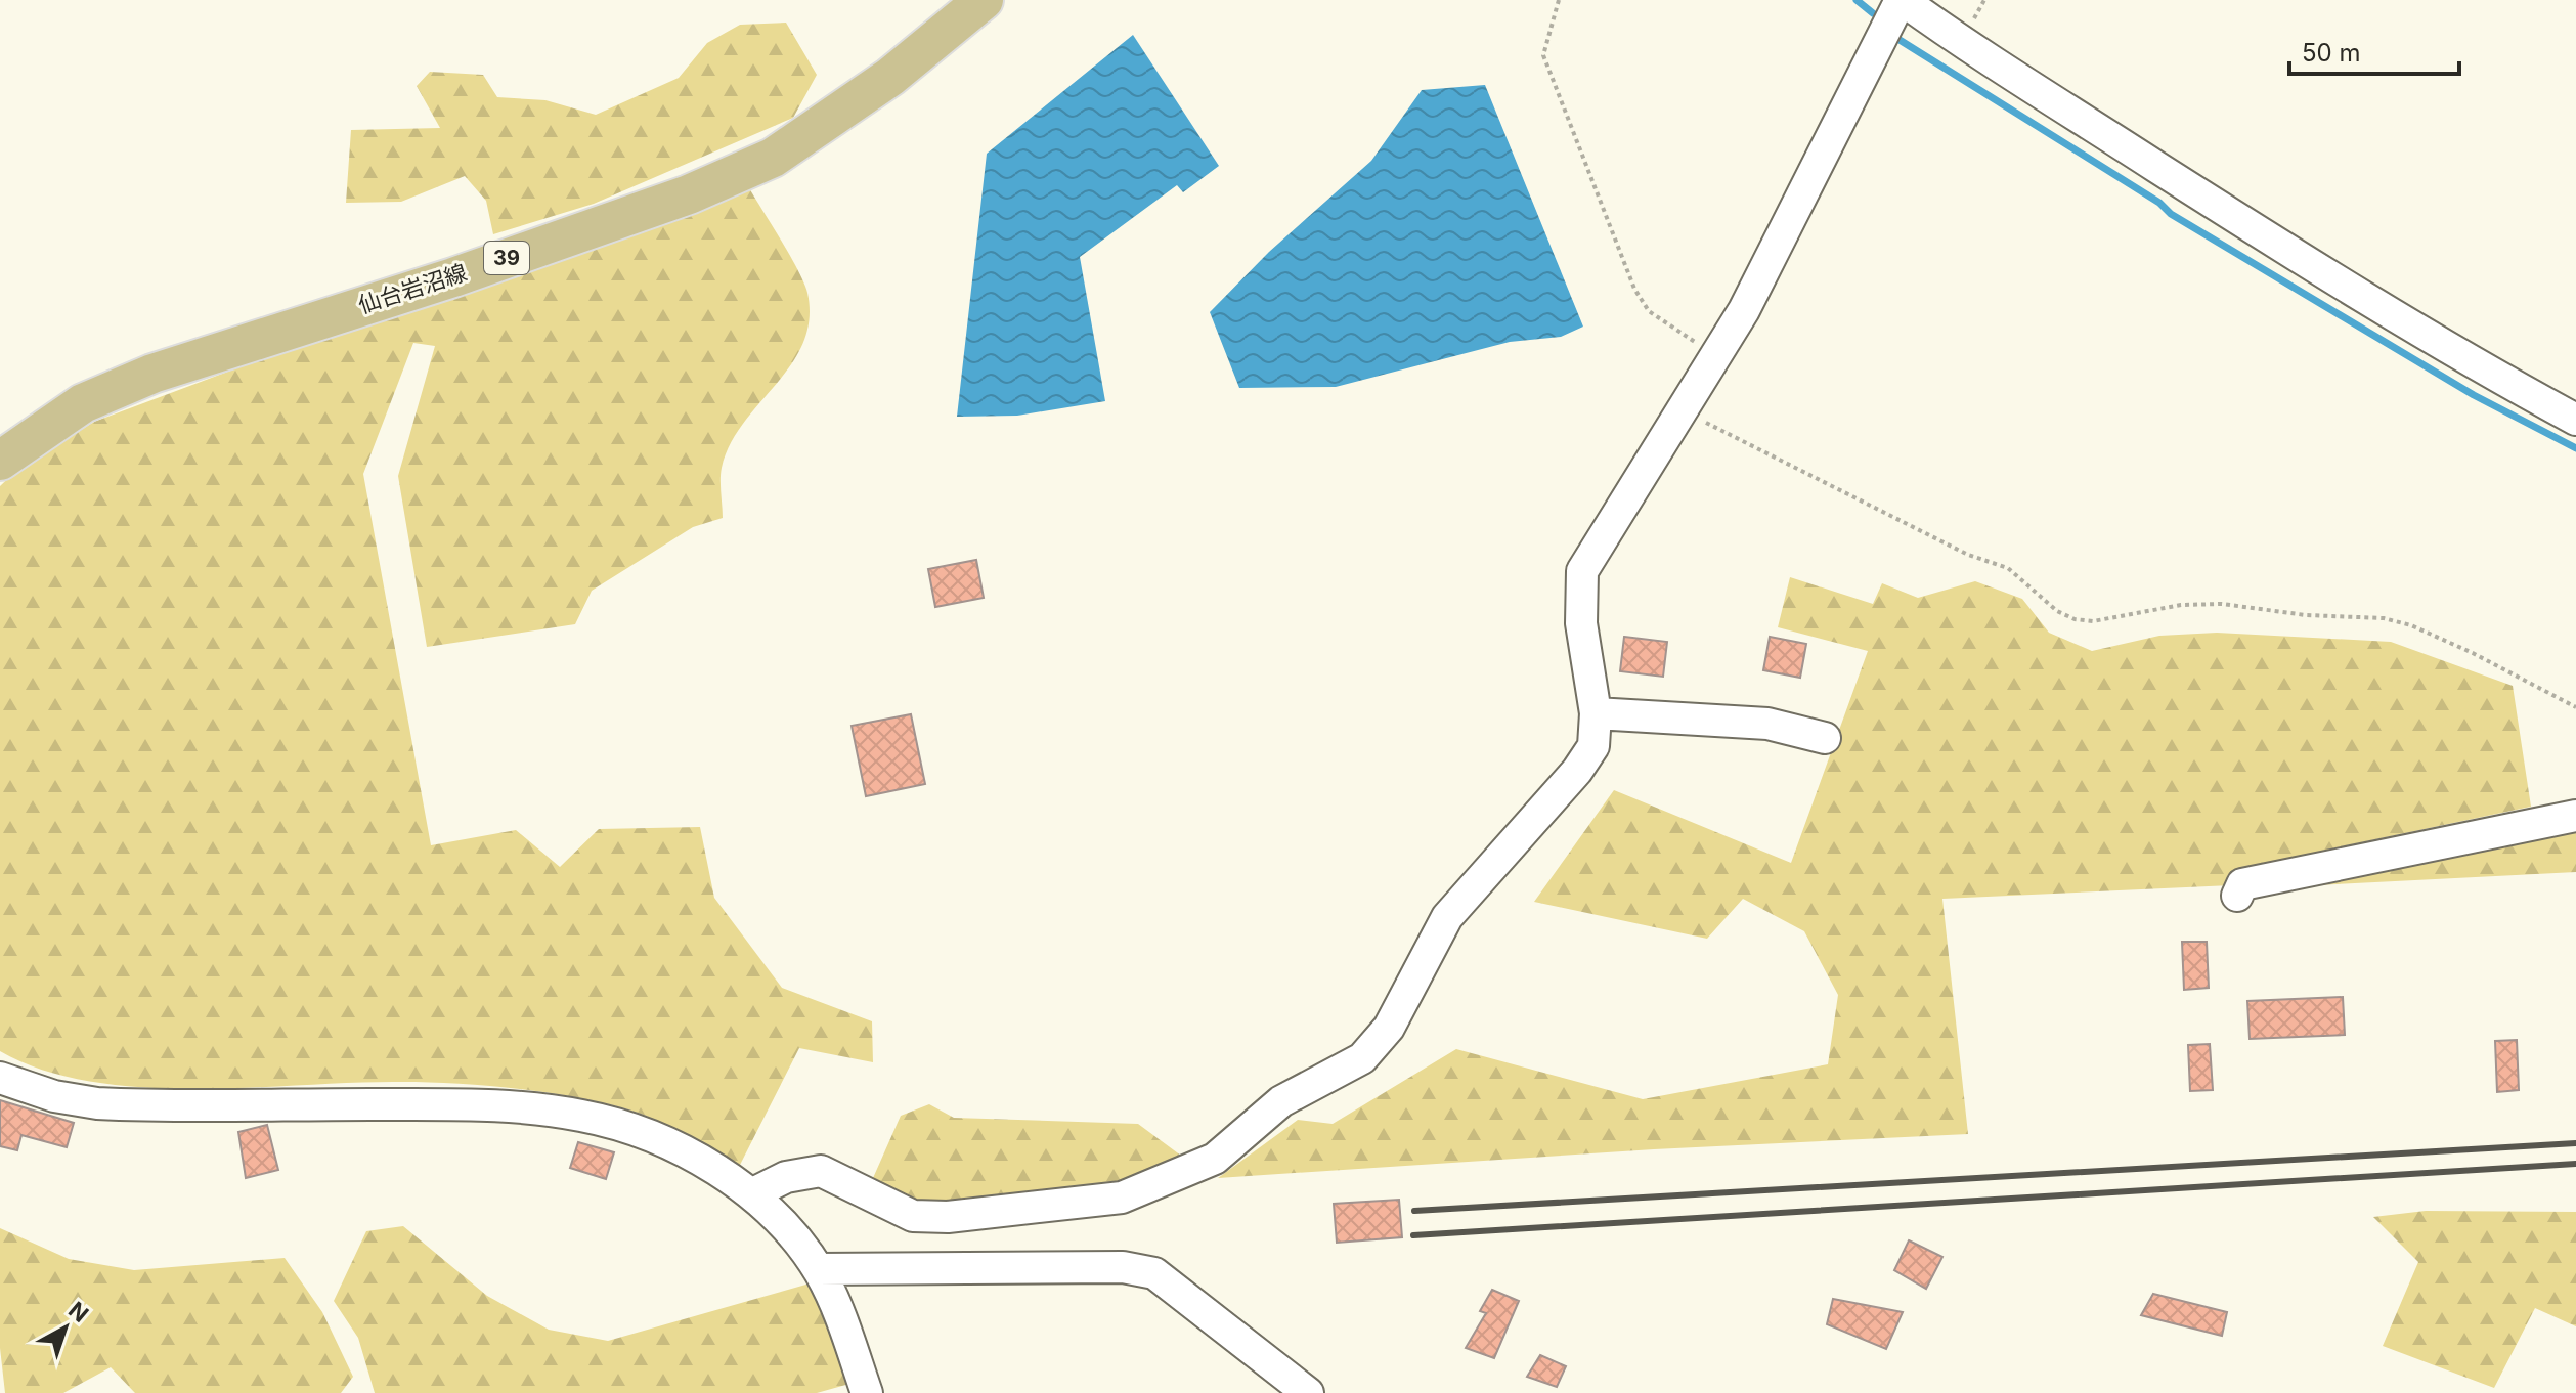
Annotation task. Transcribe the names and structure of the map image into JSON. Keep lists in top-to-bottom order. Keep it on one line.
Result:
{"streets":{"main road":["39","仙台岩沼線"]},"scale_bar":"50 m","north":"top right"}
